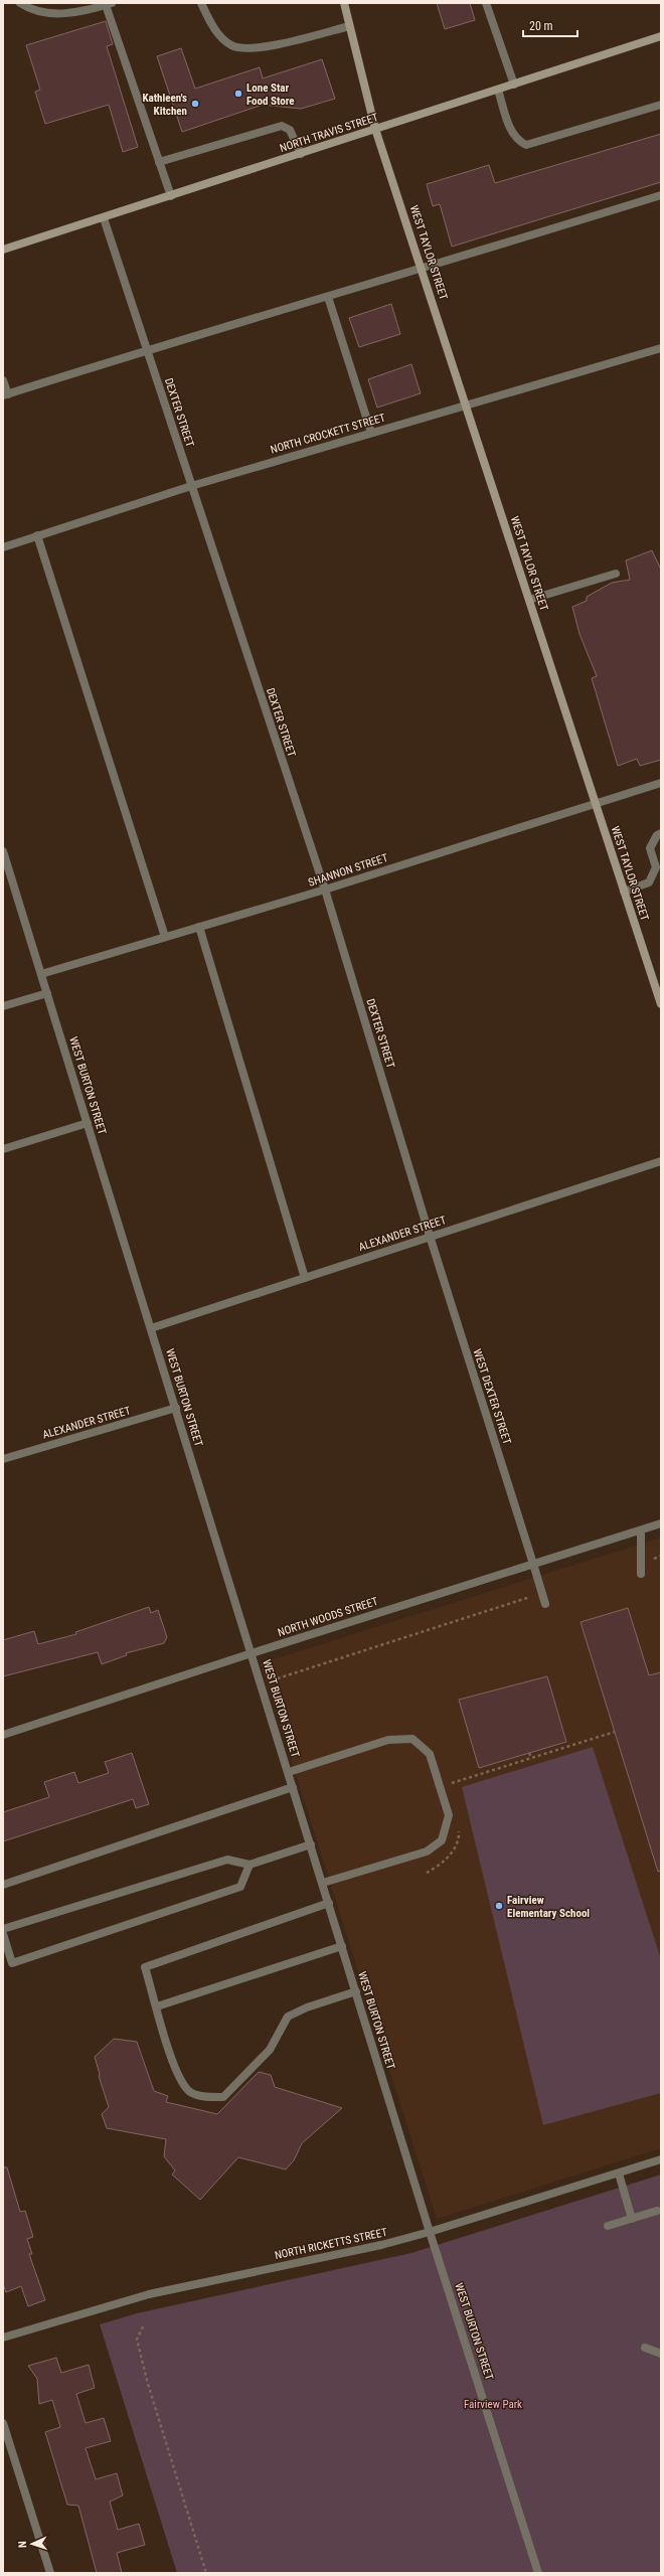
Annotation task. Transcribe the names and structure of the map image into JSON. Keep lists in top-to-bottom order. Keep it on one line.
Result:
{"streets":{"main road":["NORTH TRAVIS STREET","WEST TAYLOR STREET"],"street":["DEXTER STREET","NORTH CROCKETT STREET","SHANNON STREET","WEST BURTON STREET","ALEXANDER STREET","WEST DEXTER STREET","NORTH WOODS STREET","NORTH RICKETTS STREET"]},"crossings":[["NORTH TRAVIS STREET","WEST TAYLOR STREET"],["NORTH TRAVIS STREET","DEXTER STREET"],["WEST TAYLOR STREET","NORTH CROCKETT STREET"],["WEST TAYLOR STREET","SHANNON STREET"],["DEXTER STREET","NORTH CROCKETT STREET"],["DEXTER STREET","SHANNON STREET"],["DEXTER STREET","ALEXANDER STREET"],["DEXTER STREET","WEST DEXTER STREET"],["SHANNON STREET","WEST BURTON STREET"],["WEST BURTON STREET","ALEXANDER STREET"],["WEST BURTON STREET","NORTH WOODS STREET"],["WEST BURTON STREET","NORTH RICKETTS STREET"],["ALEXANDER STREET","WEST DEXTER STREET"],["WEST DEXTER STREET","NORTH WOODS STREET"]],"parks":["Fairview Park"],"places":["Lone Star Food Store","Kathleen's Kitchen","Fairview Elementary School"],"scale_bar":"20 m","north":"left"}
